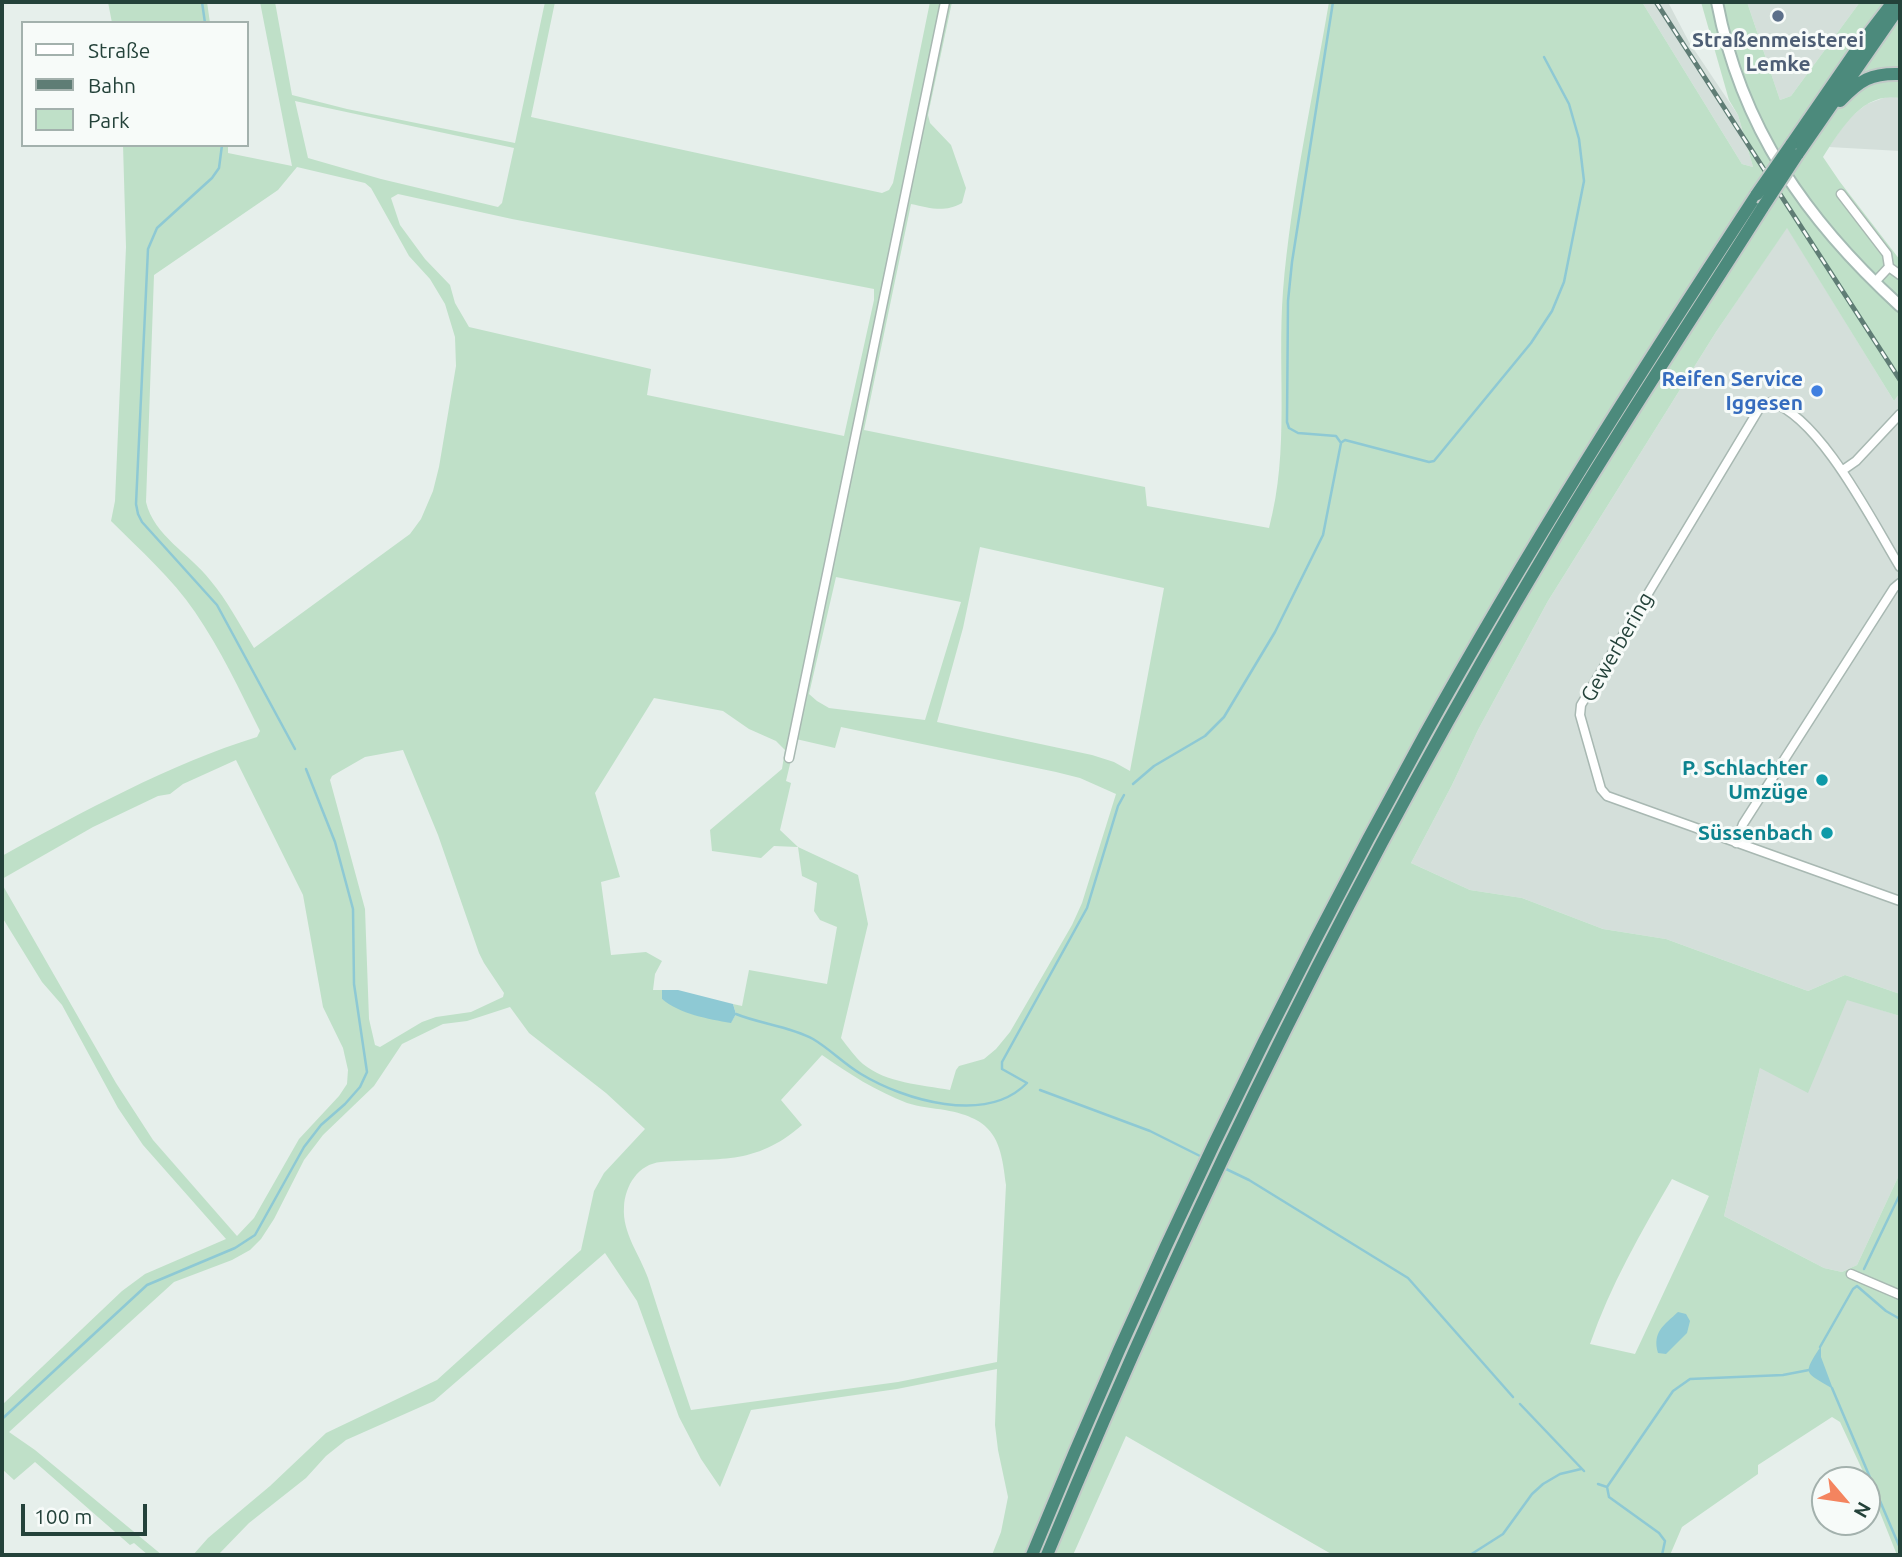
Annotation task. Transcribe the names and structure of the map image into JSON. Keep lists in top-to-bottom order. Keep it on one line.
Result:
{"streets":{"street":["Gewerbering"]},"places":["Straßenmeisterei Lemke","Reifen Service Iggesen","P. Schlachter Umzüge","Süssenbach"],"legend":["Straße","Bahn","Park"],"scale_bar":"100 m","north":"bottom right"}
